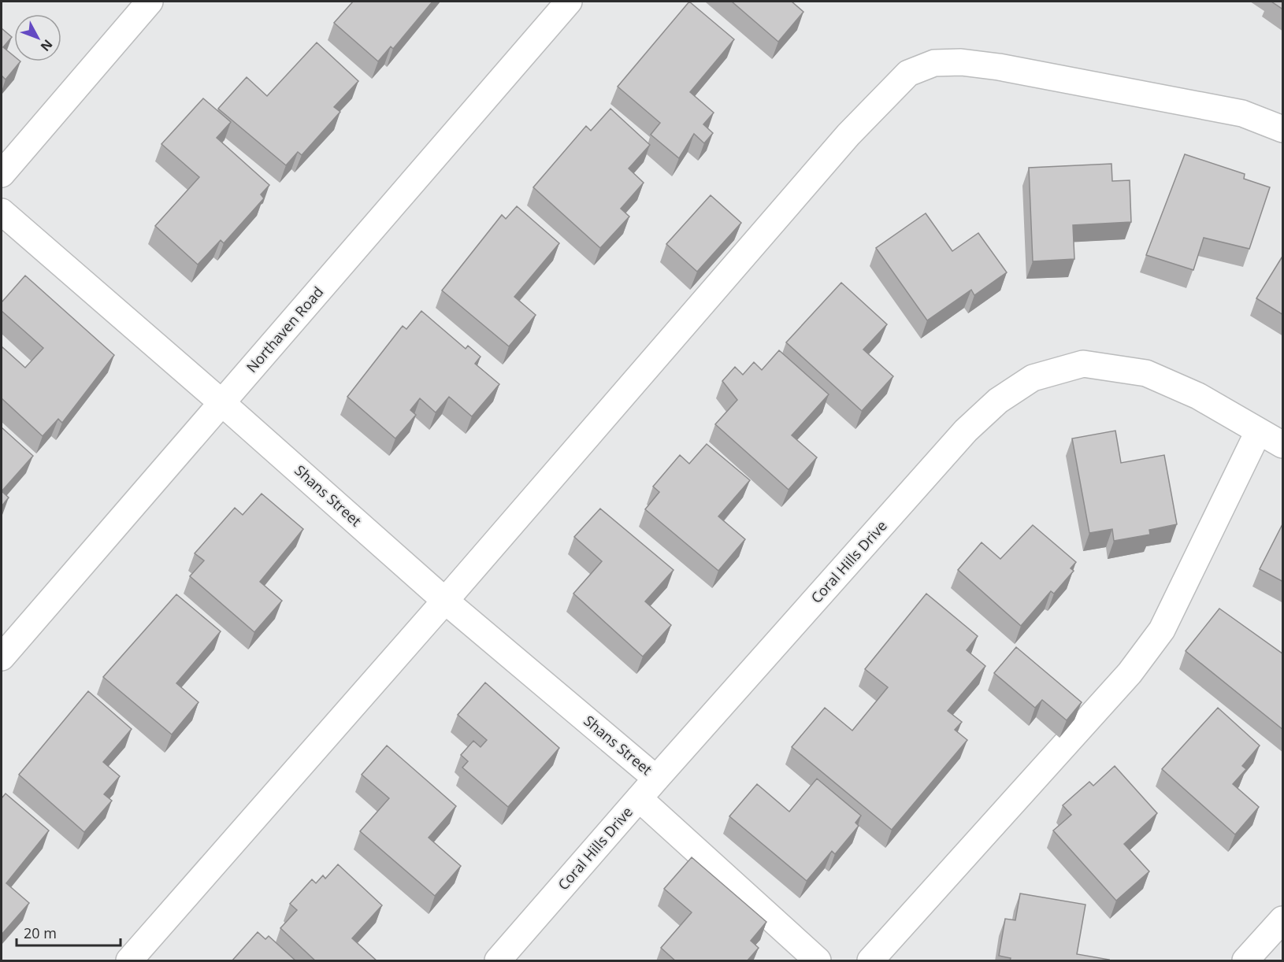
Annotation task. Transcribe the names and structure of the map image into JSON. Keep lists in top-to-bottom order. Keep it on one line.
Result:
{"streets":{"street":["Northaven Road","Shans Street","Coral Hills Drive"]},"crossings":[["Northaven Road","Shans Street"],["Shans Street","Coral Hills Drive"]],"scale_bar":"20 m","north":"bottom right"}
